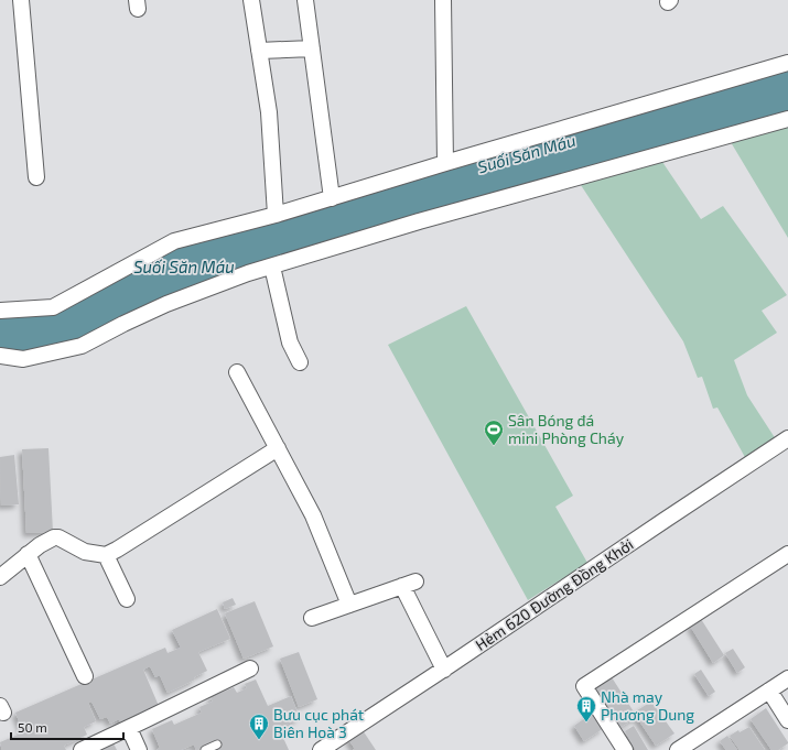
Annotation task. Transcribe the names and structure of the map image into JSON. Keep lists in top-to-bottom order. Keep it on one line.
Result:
{"streets":{"street":["Hẻm 620 Đường Đồng Khởi"]},"water":["Suối Săn Máu"],"places":{"sports":["Sân Bóng đá mini Phòng Cháy"],"building":["Nhà may Phương Dung","Bưu cục phát Biên Hoà 3"]},"scale_bar":"50 m"}
